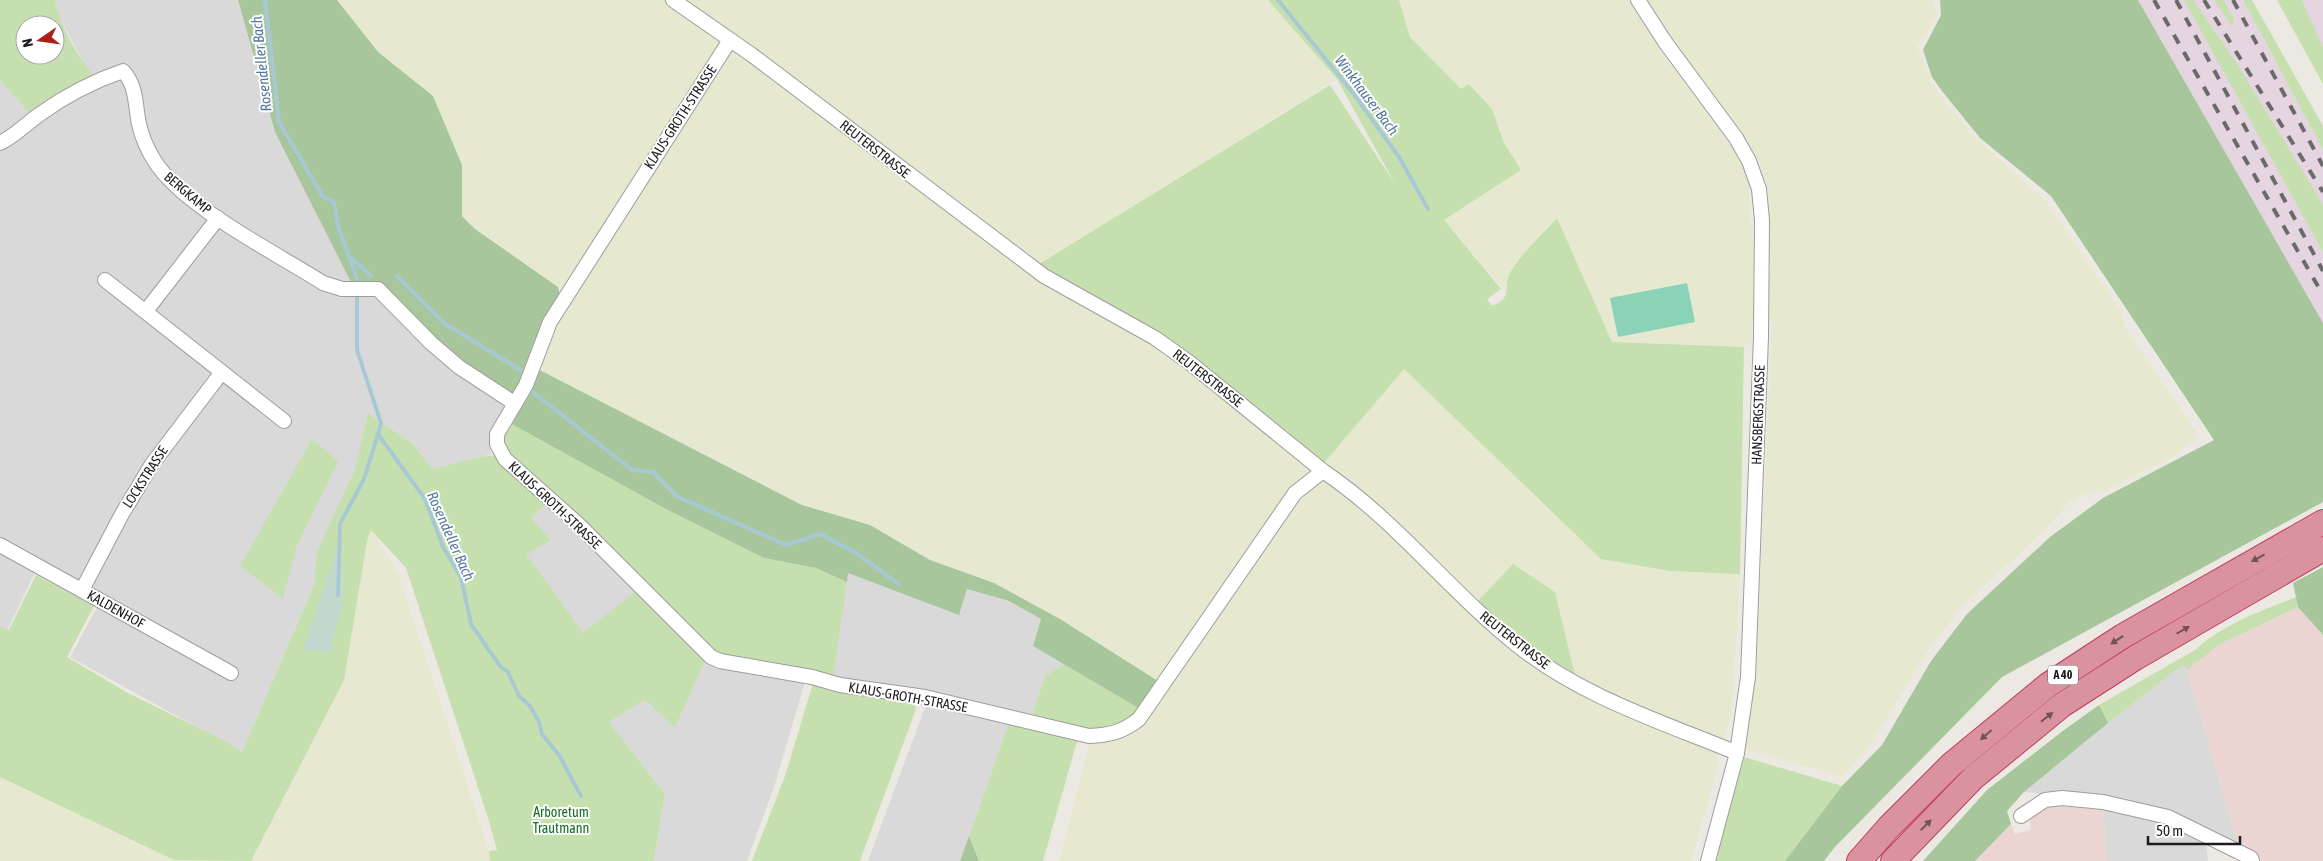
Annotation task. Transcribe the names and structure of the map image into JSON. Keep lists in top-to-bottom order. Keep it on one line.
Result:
{"streets":{"highway":["A 40"],"street":["KLAUS-GROTH-STRASSE","REUTERSTRASSE","BERGKAMP","HANSBERGSTRASSE","LOCKSTRASSE","KALDENHOF"]},"crossings":[["KLAUS-GROTH-STRASSE","REUTERSTRASSE"],["KLAUS-GROTH-STRASSE","BERGKAMP"],["REUTERSTRASSE","HANSBERGSTRASSE"],["LOCKSTRASSE","KALDENHOF"]],"water":["Rosendeller Bach","Winkhauser Bach"],"parks":["Arboretum Trautmann"],"scale_bar":"50 m","north":"left"}
